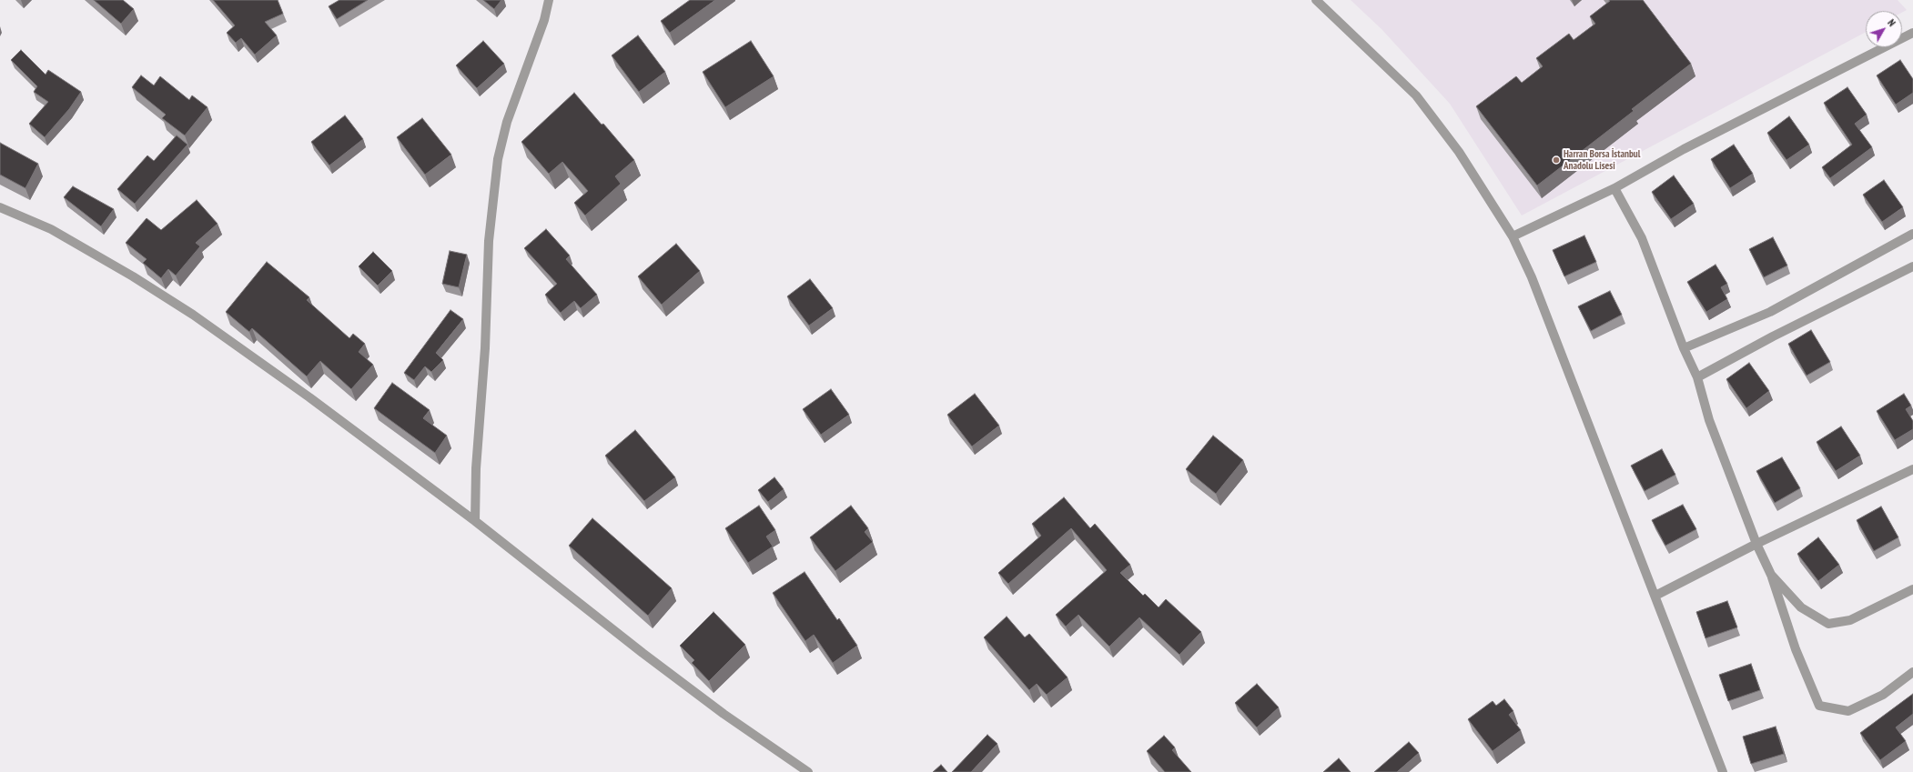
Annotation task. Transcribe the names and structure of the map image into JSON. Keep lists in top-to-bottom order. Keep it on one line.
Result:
{"places":["Harran Borsa İstanbul Anadolu Lisesi"],"north":"top right"}
